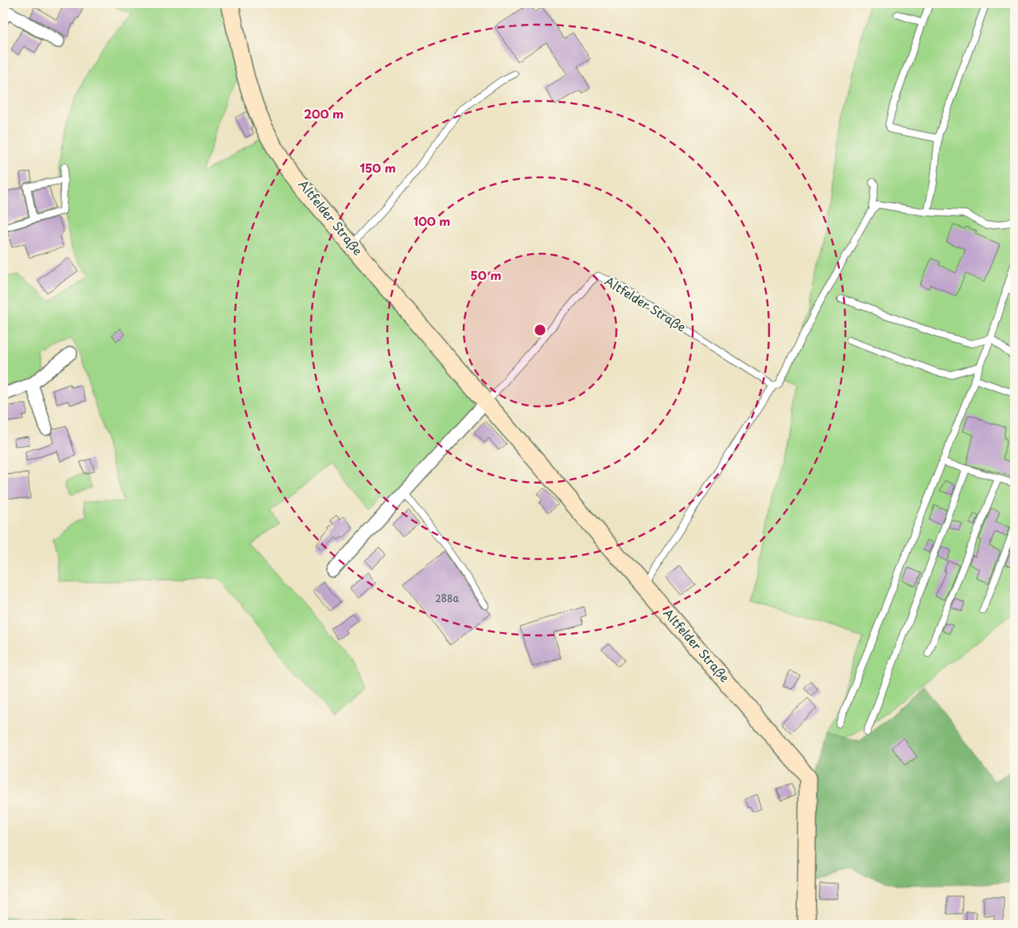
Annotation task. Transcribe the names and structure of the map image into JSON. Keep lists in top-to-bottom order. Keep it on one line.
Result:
{"streets":{"street":["Altfelder Straße"]},"house_numbers":["288a"],"rings":["200 m","150 m","100 m","50 m"]}
